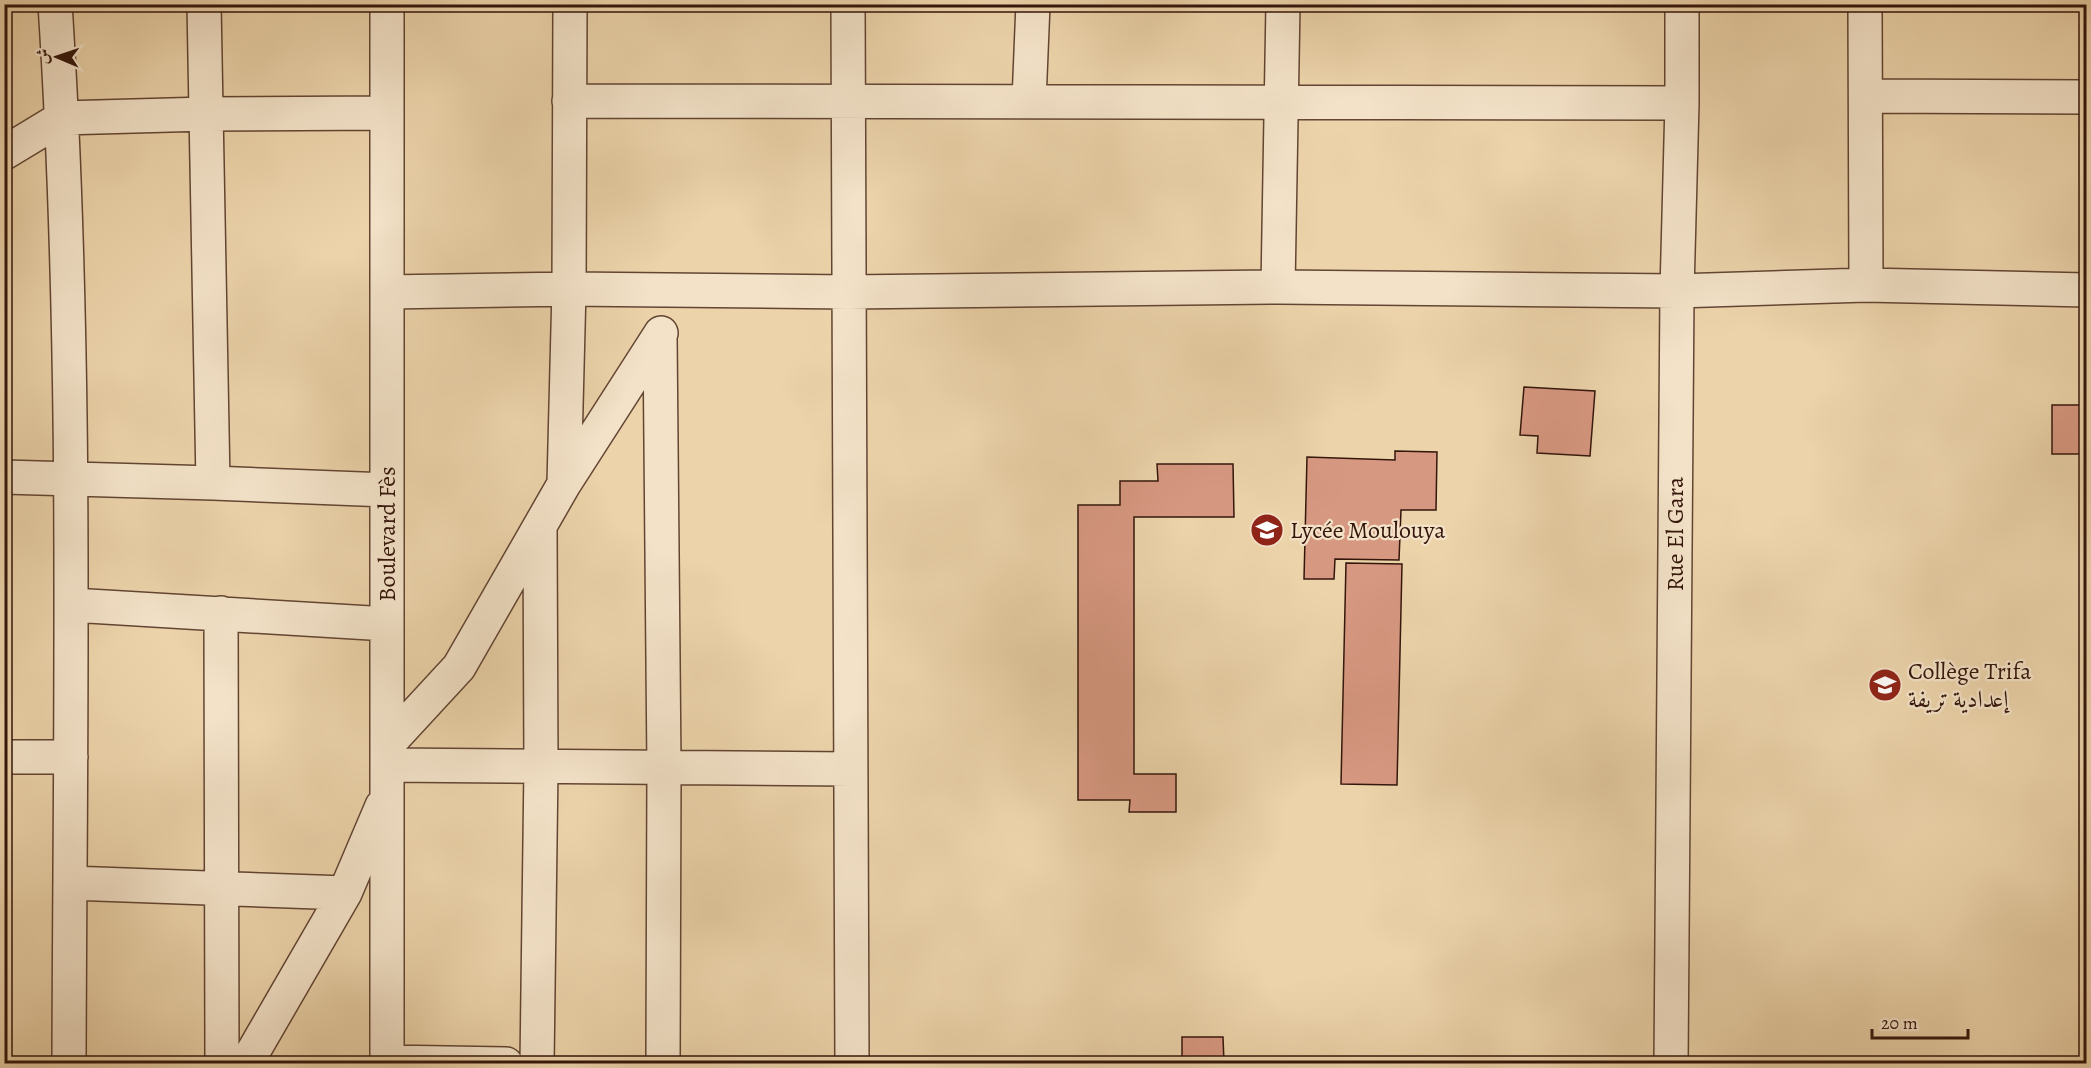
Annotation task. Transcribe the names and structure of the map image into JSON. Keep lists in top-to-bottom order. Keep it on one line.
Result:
{"streets":{"street":["Boulevard Fès","Rue El Gara"]},"places":{"school or university":["Lycée Moulouya","Collège Trifa إعدادية تريفة"]},"scale_bar":"20 m","north":"left"}
